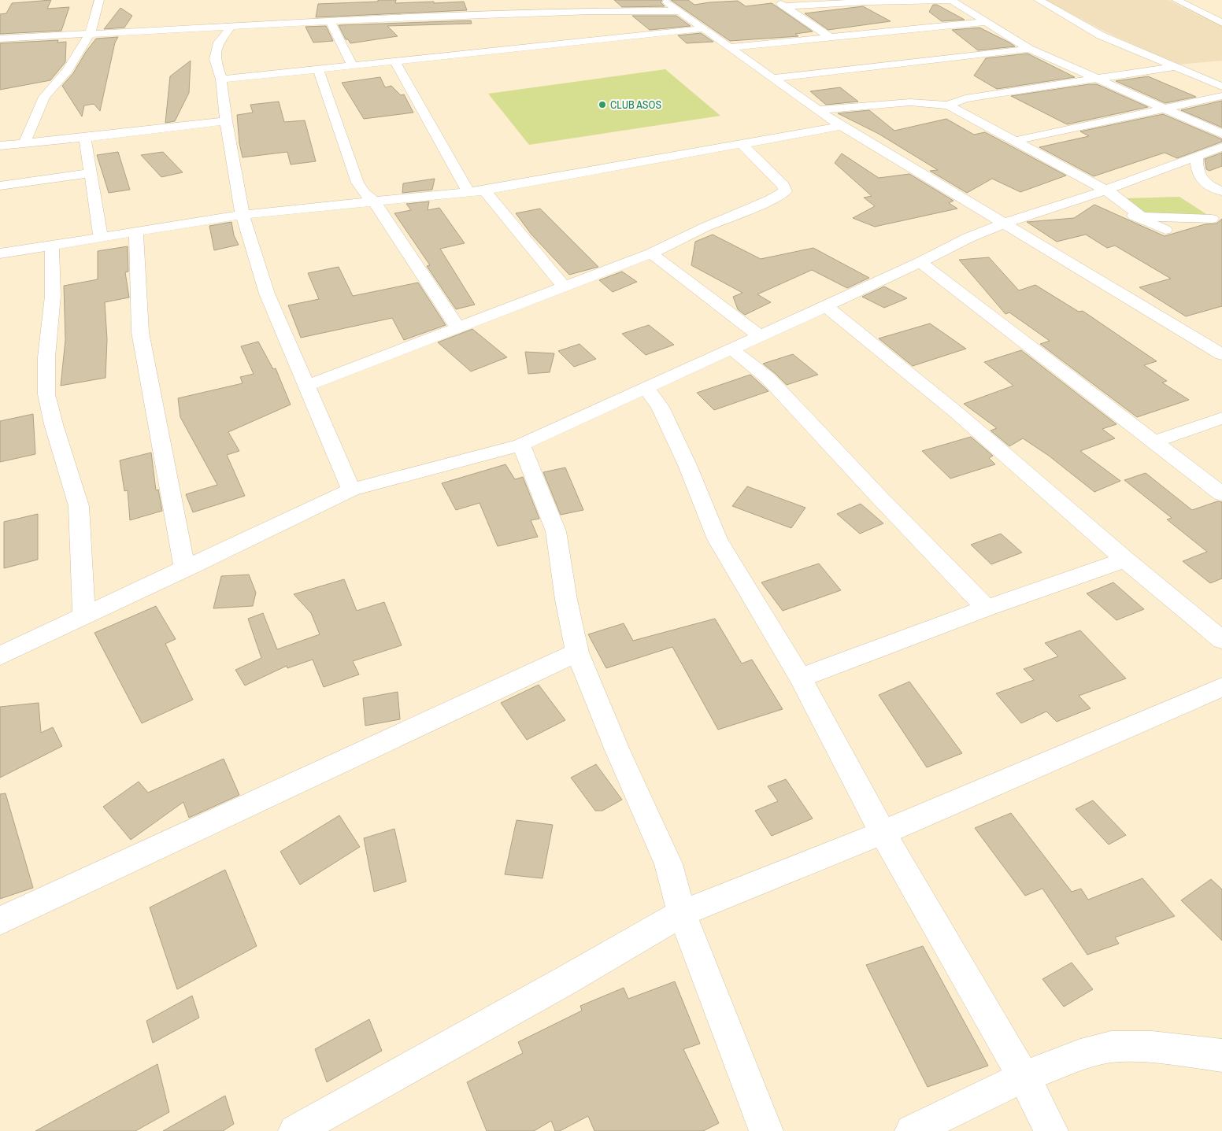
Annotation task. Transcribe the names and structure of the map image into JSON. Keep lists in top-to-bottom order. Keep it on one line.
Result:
{"places":["CLUB ASOS"]}
